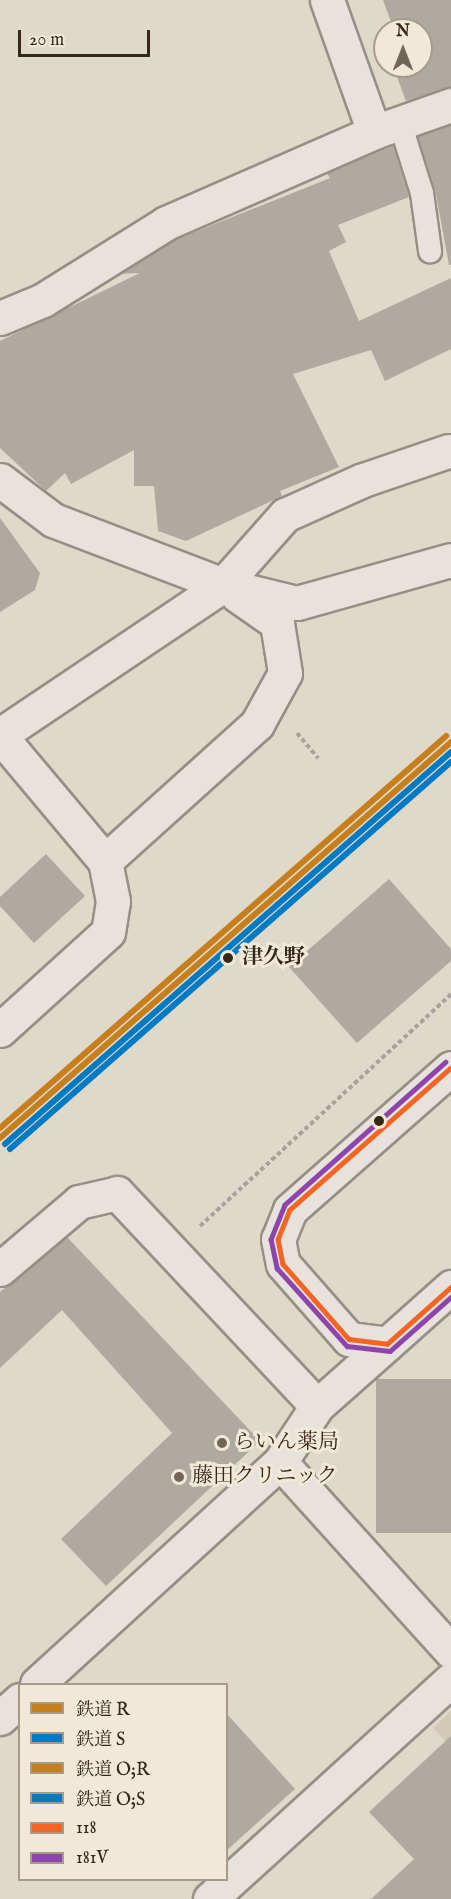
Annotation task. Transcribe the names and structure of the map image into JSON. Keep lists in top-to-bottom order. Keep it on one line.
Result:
{"places":["津久野","らいん薬局","藤田クリニック"],"lines":["rail line O;R","rail line R","rail line S","rail line O;S","transit line 181V","transit line 118"],"legend":["鉄道 R","鉄道 S","鉄道 O;R","鉄道 O;S","118","181V"],"scale_bar":"20 m","north":"top"}
